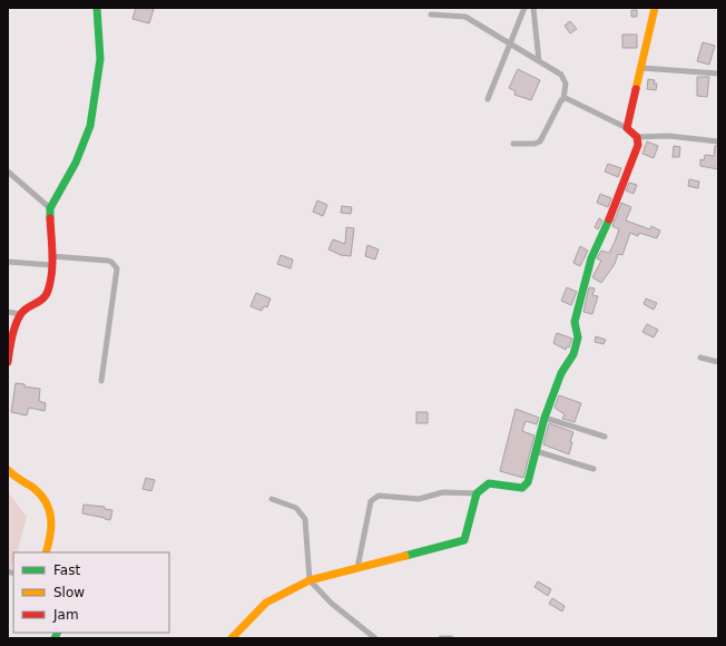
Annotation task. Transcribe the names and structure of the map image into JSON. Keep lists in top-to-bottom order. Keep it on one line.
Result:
{"legend":["Fast","Slow","Jam"]}
